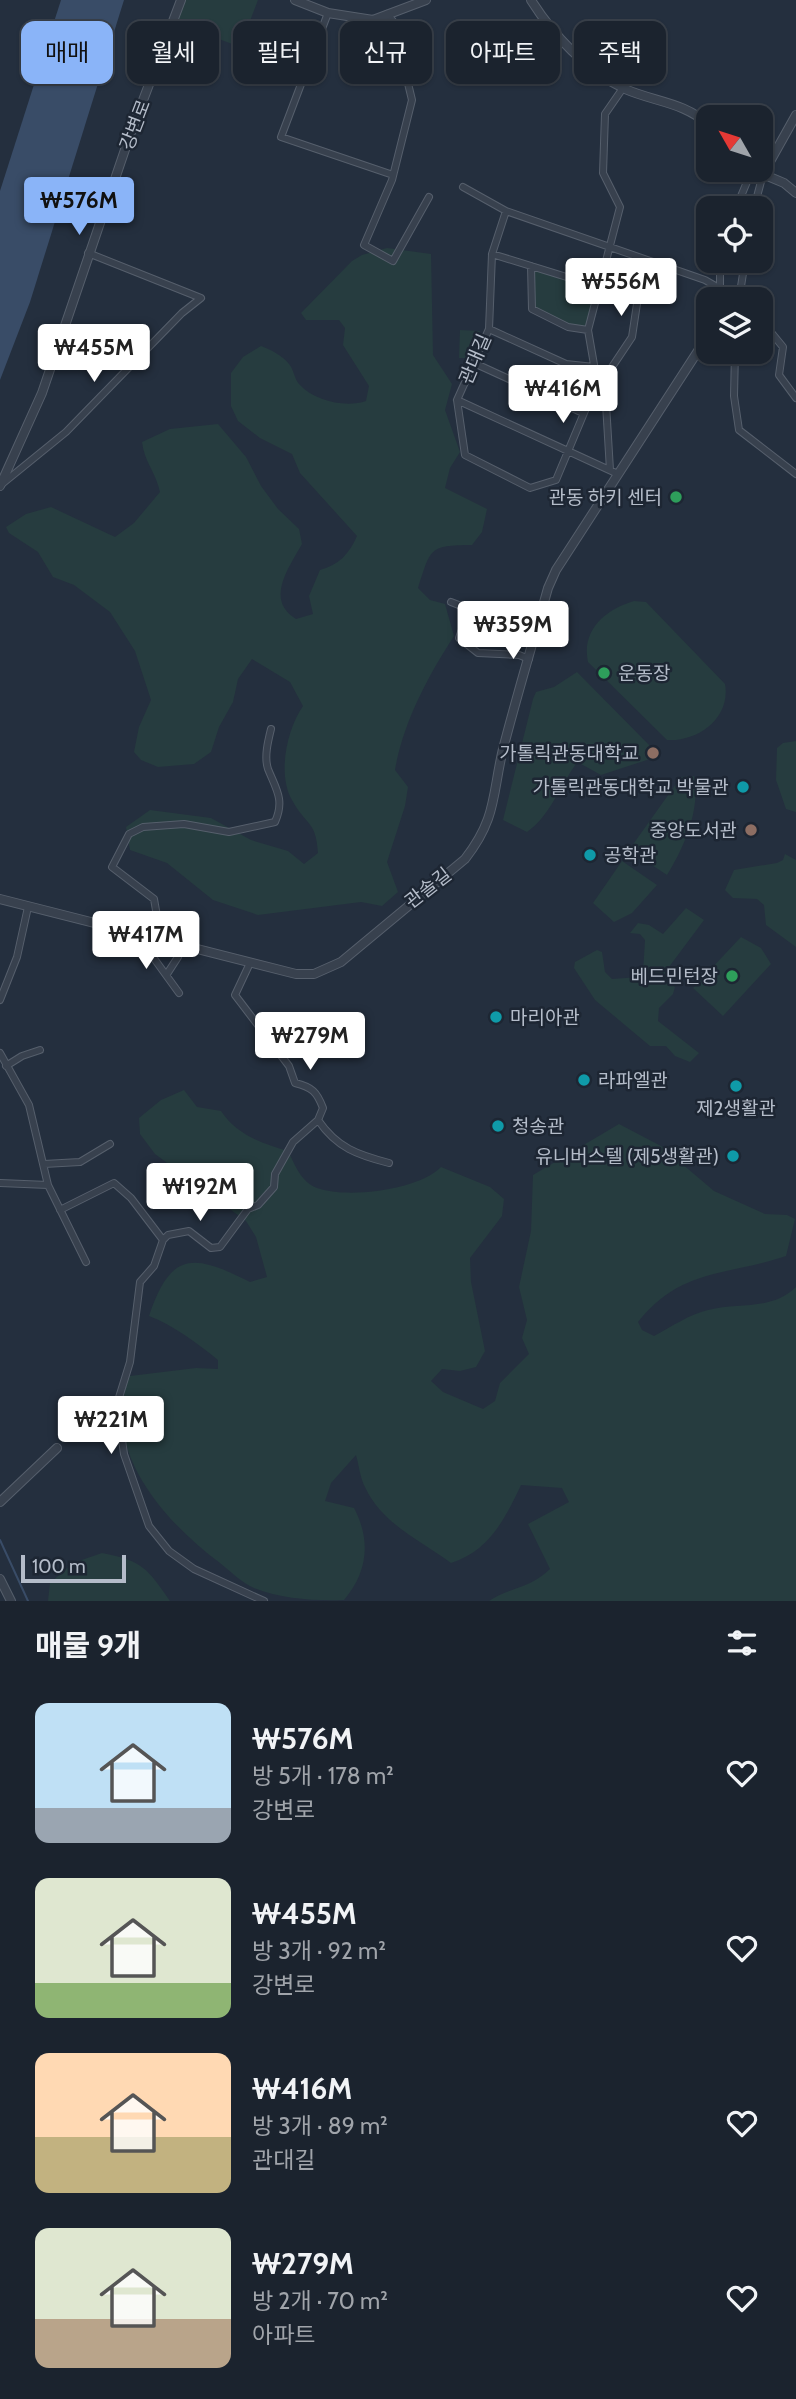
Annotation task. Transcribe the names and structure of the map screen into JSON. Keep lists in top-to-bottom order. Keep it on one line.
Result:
{"streets":{"street":["강변로","관대길","관솔길"]},"places":["관동 하키 센터","운동장","가톨릭관동대학교","가톨릭관동대학교 박물관","중앙도서관","공학관","베드민턴장","마리아관","라파엘관","제2생활관","청송관","유니버스텔 (제5생활관)"],"scale_bar":"100 m","north":"top left","page":{"chip":["매매","월세","필터","신규","아파트","주택"],"price":["₩576M","₩556M","₩455M","₩416M","₩359M","₩417M","₩279M","₩192M","₩221M"],"scale":"100 m","heading":"매물 9개","list":[{"name":"₩576M","note":"방 5개 · 178 m² · 강변로"},{"name":"₩455M","note":"방 3개 · 92 m² · 강변로"},{"name":"₩416M","note":"방 3개 · 89 m² · 관대길"},{"name":"₩279M","note":"방 2개 · 70 m² · 아파트"}]}}
